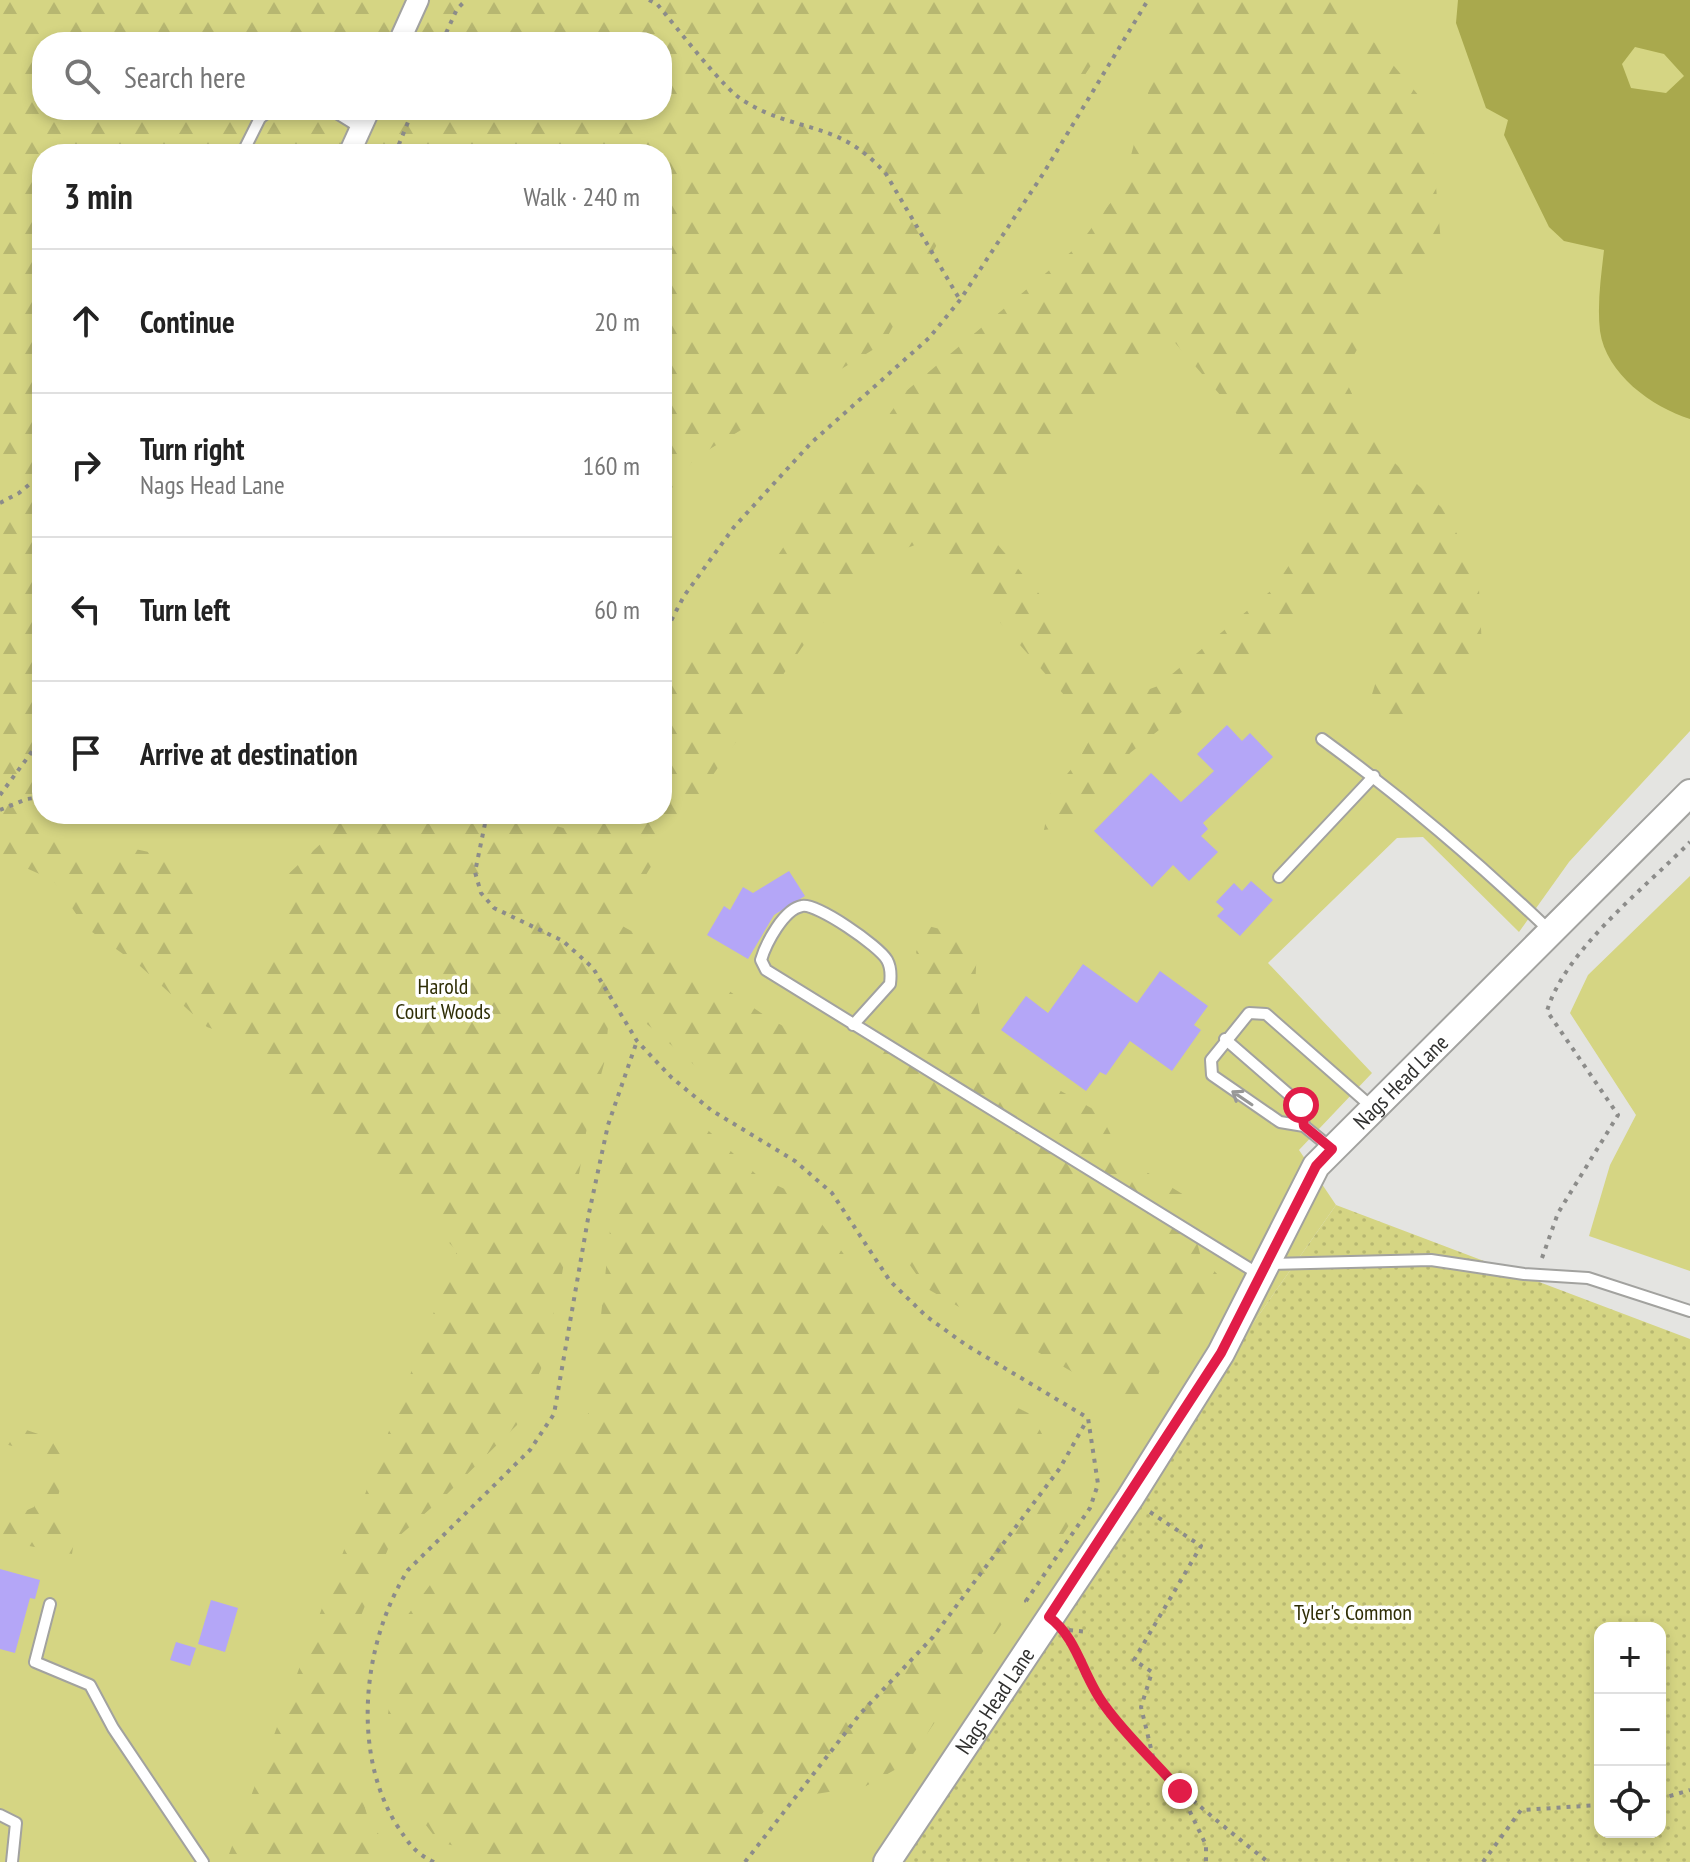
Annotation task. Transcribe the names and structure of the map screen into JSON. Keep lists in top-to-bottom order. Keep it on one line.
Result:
{"streets":{"street":["Nags Head Lane"]},"parks":["Harold Court Woods","Tyler's Common"],"page":{"search":"Search here","heading":["3 min","Walk · 240 m"],"list":[["Continue","20 m"],["Turn right","Nags Head Lane","160 m"],["Turn left","60 m"],"Arrive at destination"],"map_buttons":["+","−"]}}
